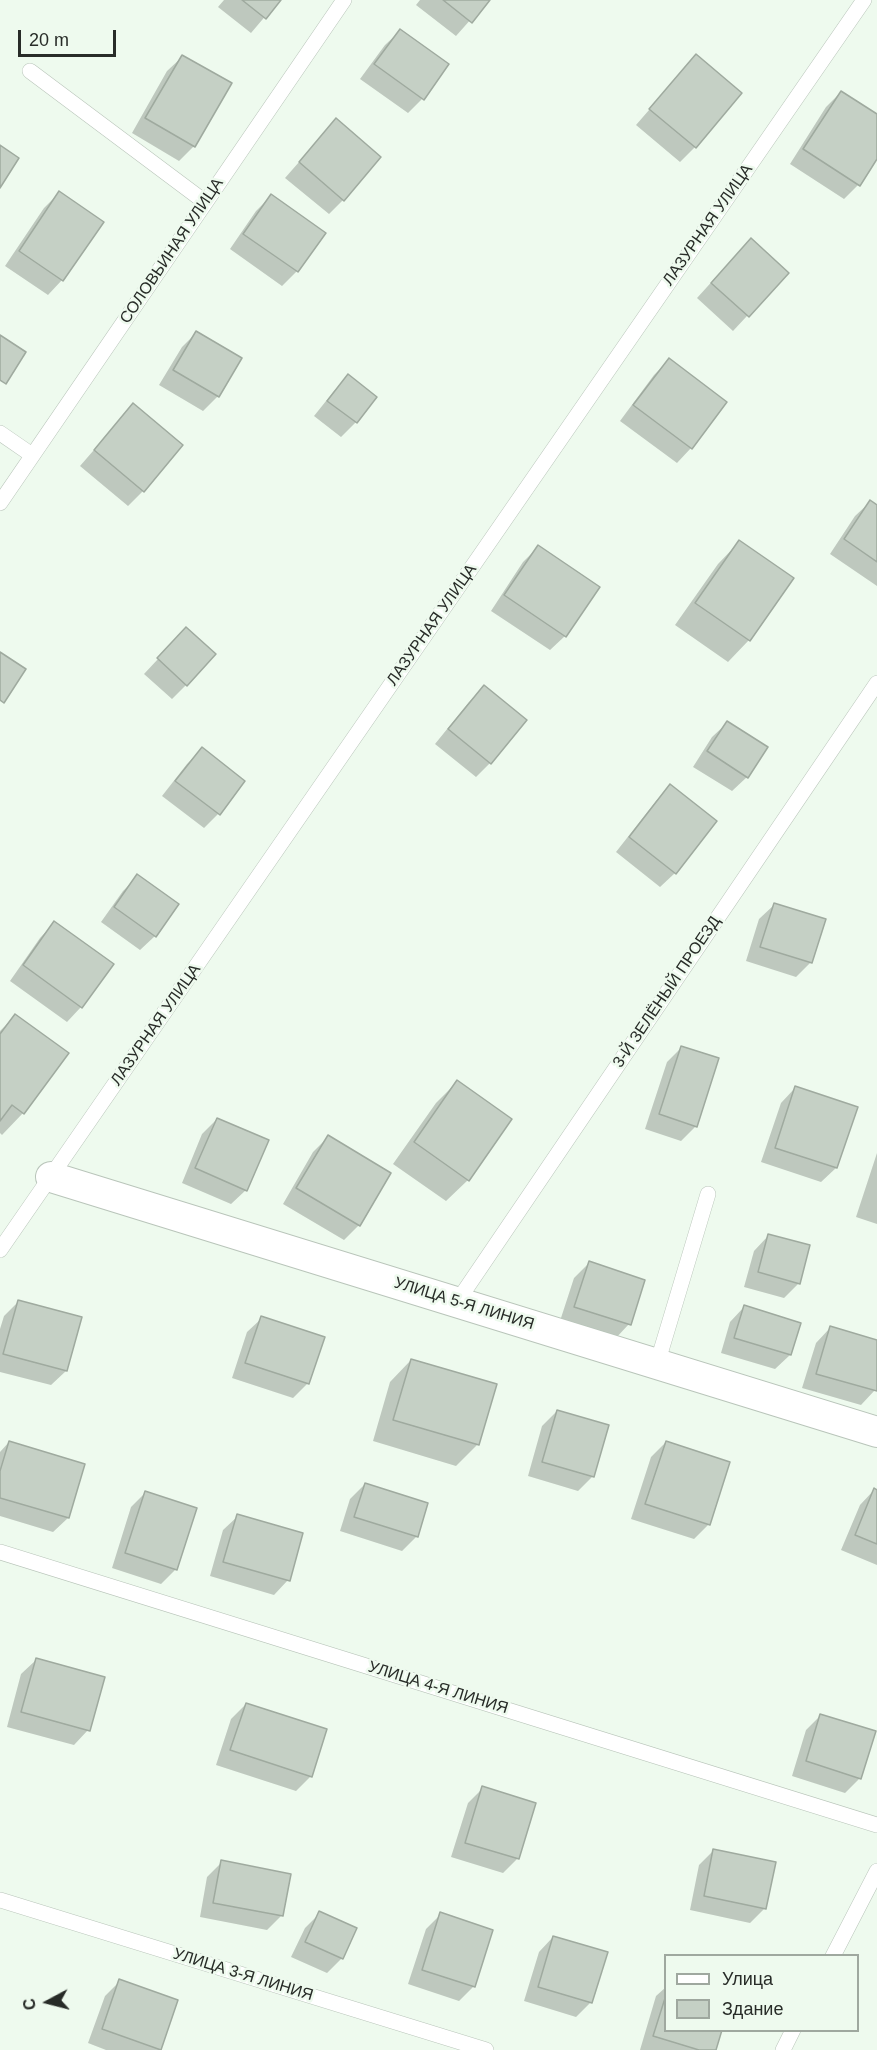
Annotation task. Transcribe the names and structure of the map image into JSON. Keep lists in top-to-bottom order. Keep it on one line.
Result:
{"streets":{"street":["УЛИЦА 5-Я ЛИНИЯ"],"lane":["ЛАЗУРНАЯ УЛИЦА","СОЛОВЬИНАЯ УЛИЦА","3-Й ЗЕЛЁНЫЙ ПРОЕЗД","УЛИЦА 4-Я ЛИНИЯ","УЛИЦА 3-Я ЛИНИЯ"]},"crossings":[["ЛАЗУРНАЯ УЛИЦА","УЛИЦА 5-Я ЛИНИЯ"],["3-Й ЗЕЛЁНЫЙ ПРОЕЗД","УЛИЦА 5-Я ЛИНИЯ"]],"legend":["Улица","Здание"],"scale_bar":"20 m","north":"left"}
